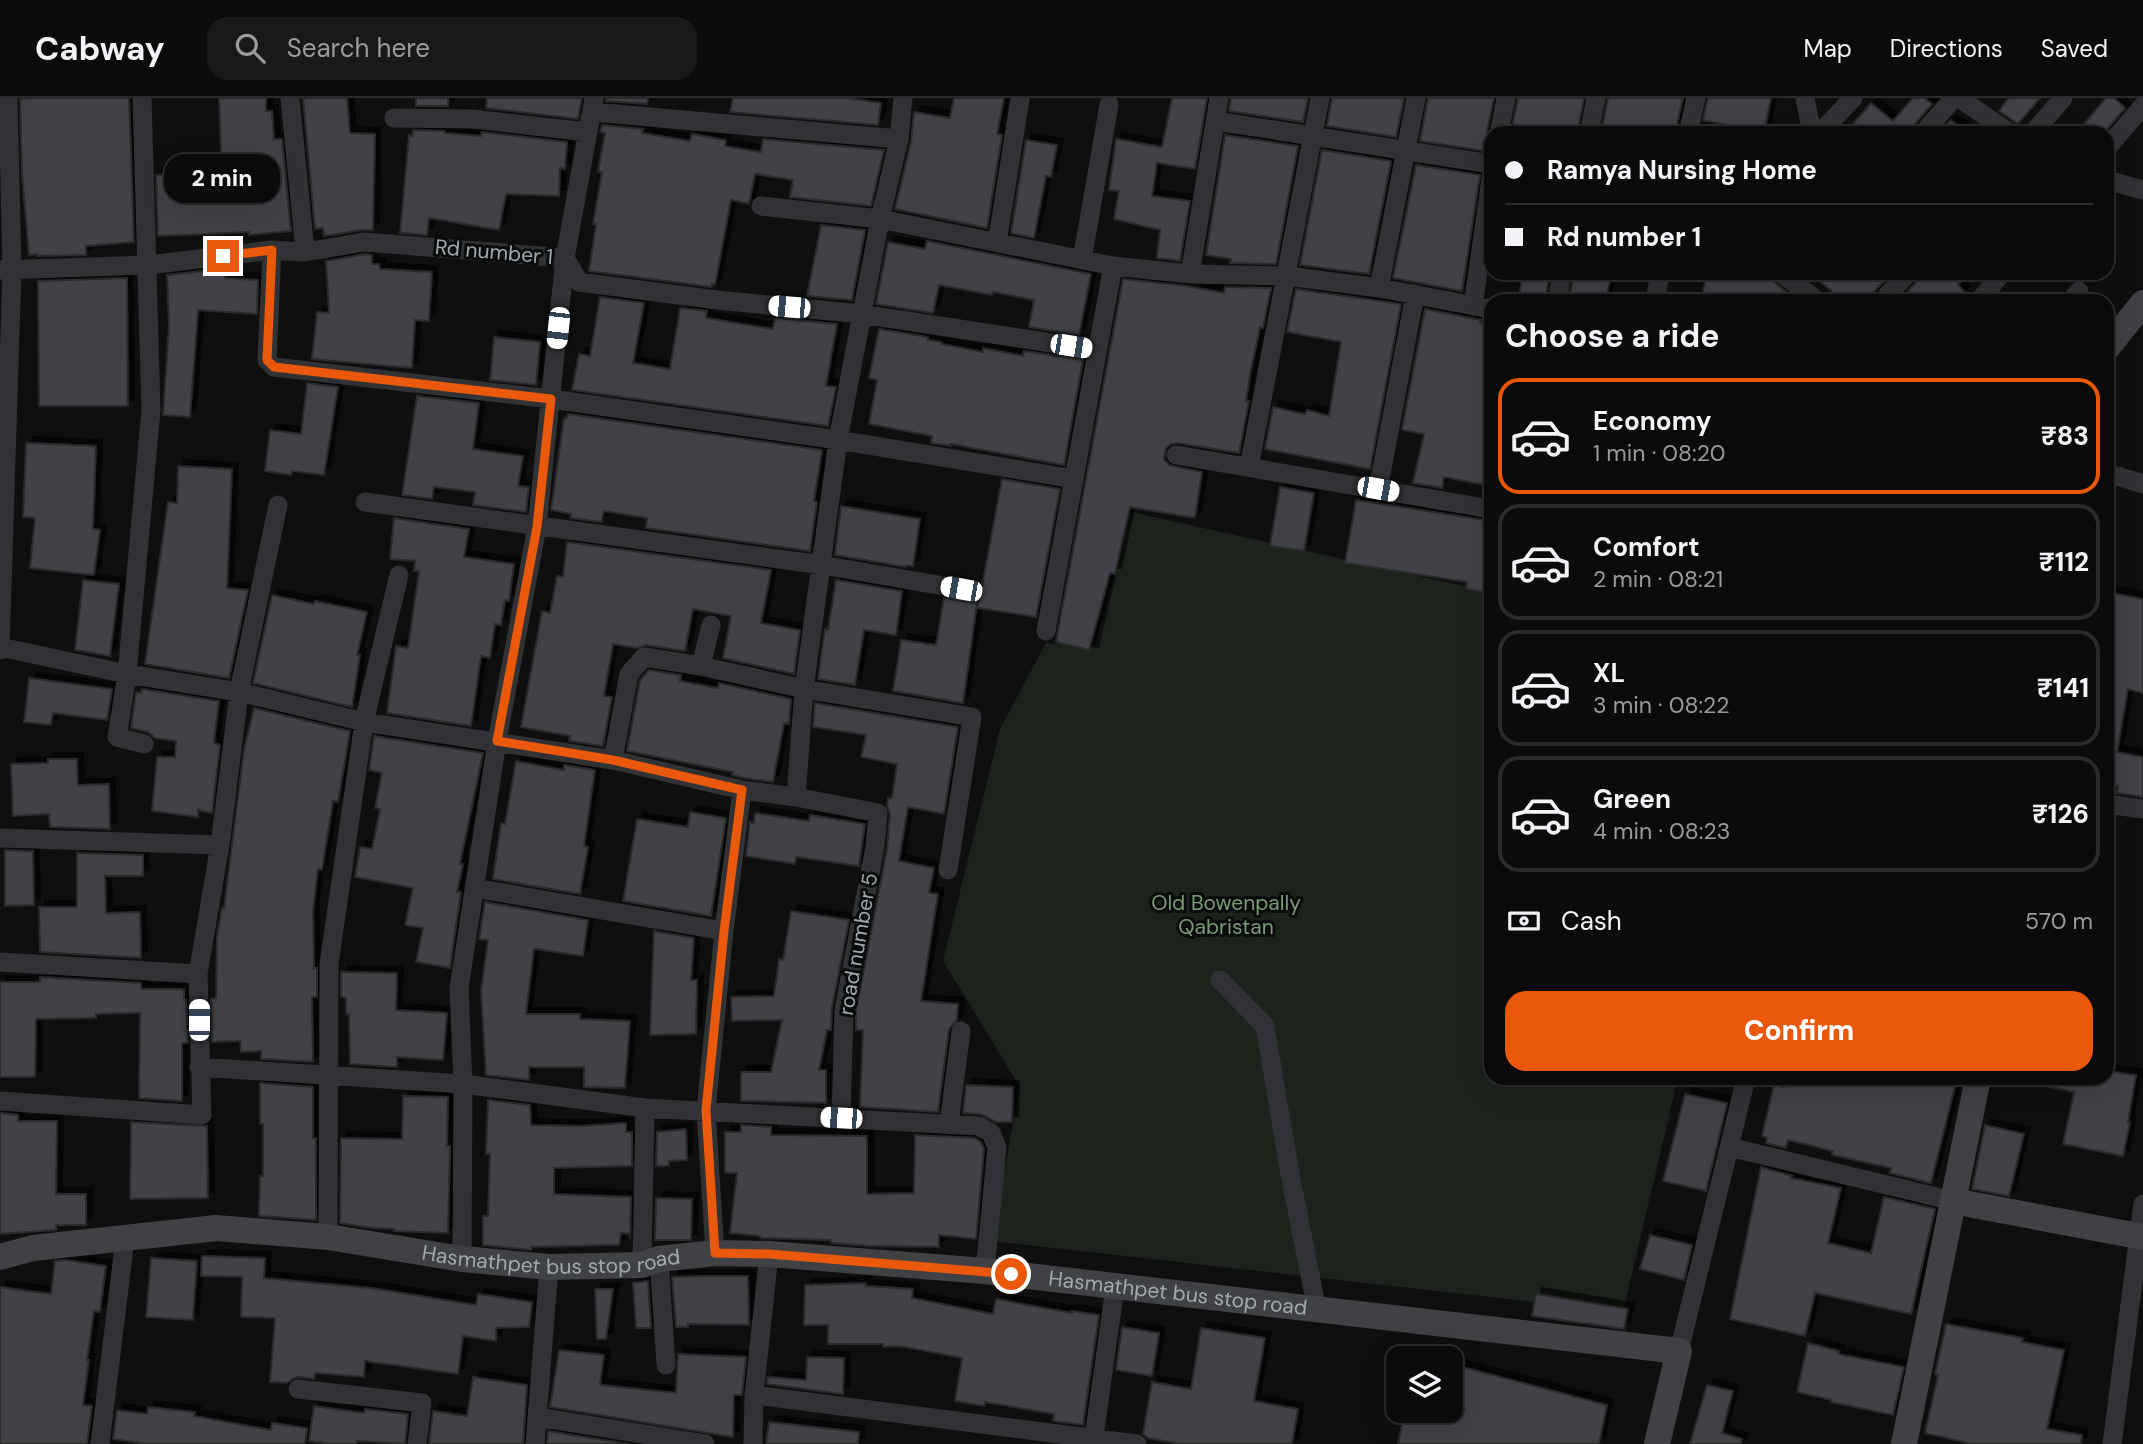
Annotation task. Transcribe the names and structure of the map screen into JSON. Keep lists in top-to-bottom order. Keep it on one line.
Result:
{"streets":{"street":["Rd number 1","road number 5","Hasmathpet bus stop road"]},"parks":["Old Bowenpally Qabristan"],"page":{"header":"Cabway","search":"Search here","nav":["Map","Directions","Saved"],"banner":["Ramya Nursing Home","Rd number 1"],"bubble":"2 min","heading":"Choose a ride","list":[{"name":"Economy","note":"1 min · 08:20","value":"₹83"},{"name":"Comfort","note":"2 min · 08:21","value":"₹112"},{"name":"XL","note":"3 min · 08:22","value":"₹141"},{"name":"Green","note":"4 min · 08:23","value":"₹126"}],"pay":["Cash","570 m"],"buttons":"Confirm"}}
